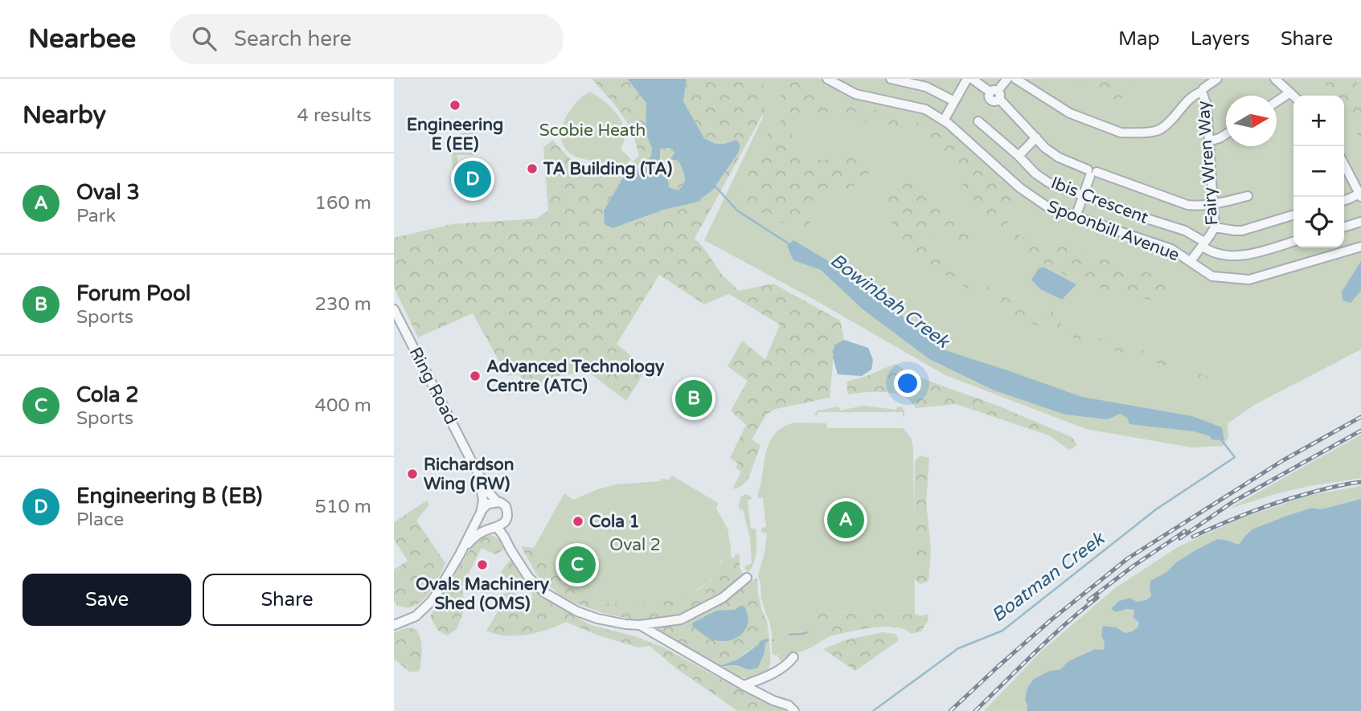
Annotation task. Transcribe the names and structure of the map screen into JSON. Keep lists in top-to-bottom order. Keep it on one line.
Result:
{"streets":{"street":["Fairy Wren Way","Ibis Crescent","Spoonbill Avenue","Ring Road"]},"crossings":[["Fairy Wren Way","Ibis Crescent"],["Fairy Wren Way","Spoonbill Avenue"]],"water":["Bowinbah Creek","Boatman Creek"],"parks":["Scobie Heath","Oval 2"],"places":["Engineering E (EE)","TA Building (TA)","Advanced Technology Centre (ATC)","Richardson Wing (RW)","Cola 1","Ovals Machinery Shed (OMS)"],"north":"right","page":{"header":"Nearbee","search":"Search here","nav":["Map","Layers","Share"],"heading":["Nearby","4 results"],"map_buttons":["+","−"],"list":[{"mark":"A","name":"Oval 3","note":"Park","value":"160 m"},{"mark":"B","name":"Forum Pool","note":"Sports","value":"230 m"},{"mark":"C","name":"Cola 2","note":"Sports","value":"400 m"},{"mark":"D","name":"Engineering B (EB)","note":"Place","value":"510 m"}],"pins":["D","B","A","C"],"buttons":["Save","Share"]}}
